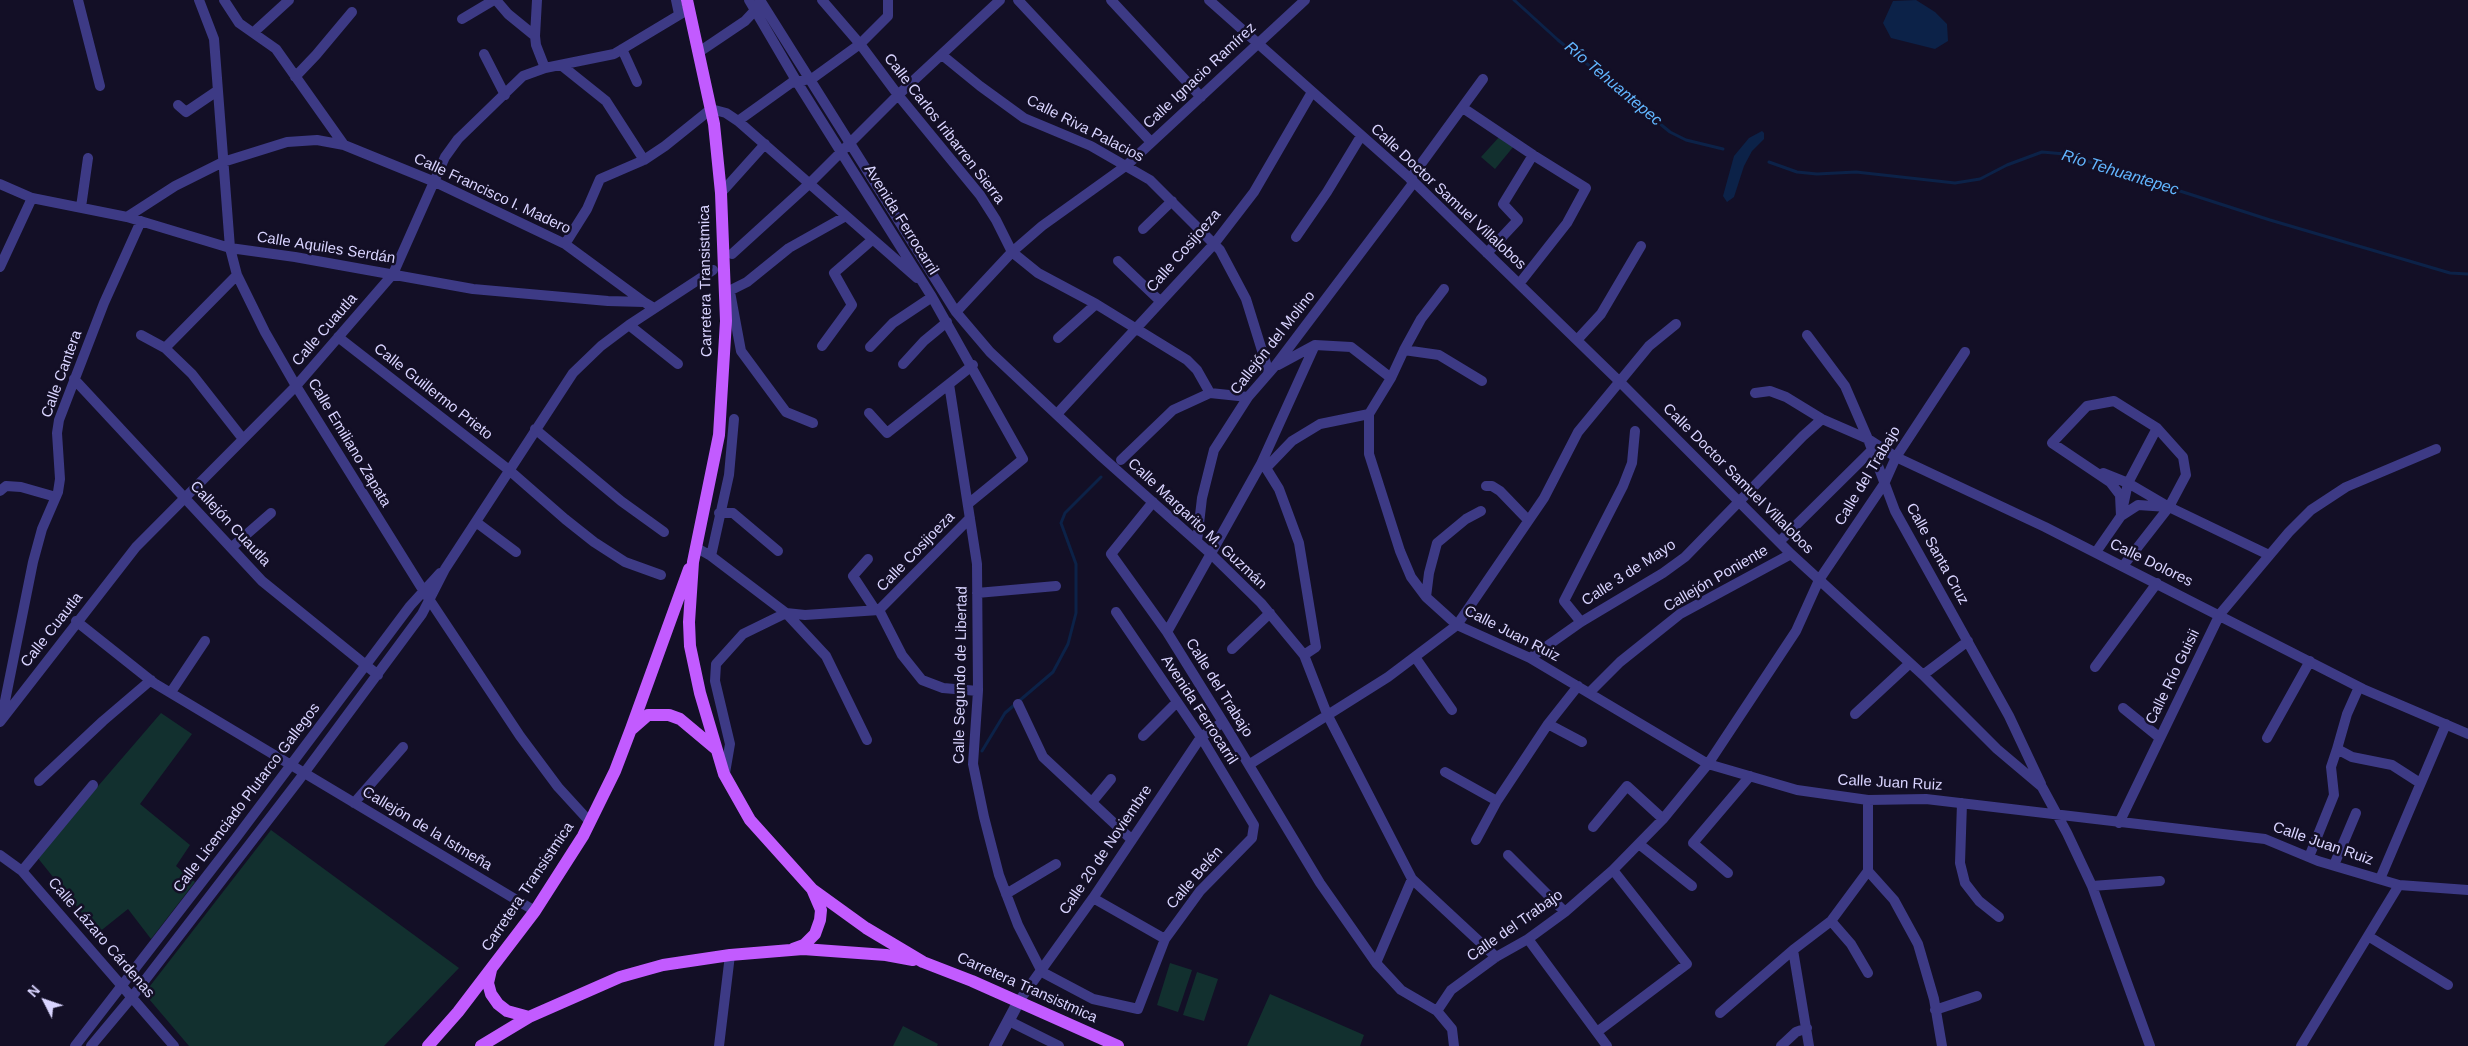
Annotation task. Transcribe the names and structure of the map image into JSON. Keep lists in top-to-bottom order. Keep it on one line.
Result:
{"streets":{"main road":["Carretera Transistmica"],"street":["Calle Ignacio Ramírez","Calle Carlos Iribarren Sierra","Calle Riva Palacios","Calle Francisco I. Madero","Calle Doctor Samuel Villalobos","Avenida Ferrocarril","Calle Aquiles Serdán","Calle Cosijoeza","Calle Cuautla","Callejón del Molino","Calle Cantera","Calle Guillermo Prieto","Calle Emiliano Zapata","Calle del Trabajo","Callejón Cuautla","Calle Margarito M. Guzmán","Calle Santa Cruz","Calle Dolores","Calle 3 de Mayo","Callejón Poniente","Calle Juan Ruiz","Calle Segundo de Libertad","Calle Río Guisii","Calle Licenciado Plutarco Gallegos","Callejón de la Istmeña","Calle 20 de Noviembre","Calle Belén","Calle Lázaro Cárdenas"]},"crossings":[["Calle Ignacio Ramírez","Calle Carlos Iribarren Sierra"],["Calle Ignacio Ramírez","Calle Riva Palacios"],["Calle Ignacio Ramírez","Calle Doctor Samuel Villalobos"],["Calle Ignacio Ramírez","Calle Margarito M. Guzmán"],["Calle Carlos Iribarren Sierra","Calle Cosijoeza"],["Calle Riva Palacios","Calle Cosijoeza"],["Calle Riva Palacios","Callejón del Molino"],["Calle Francisco I. Madero","Calle Aquiles Serdán"],["Calle Francisco I. Madero","Calle Cuautla"],["Calle Francisco I. Madero","Calle Emiliano Zapata"],["Calle Doctor Samuel Villalobos","Calle Cosijoeza"],["Calle Doctor Samuel Villalobos","Callejón del Molino"],["Calle Doctor Samuel Villalobos","Calle del Trabajo"],["Calle Doctor Samuel Villalobos","Calle Santa Cruz"],["Calle Doctor Samuel Villalobos","Calle 3 de Mayo"],["Calle Doctor Samuel Villalobos","Callejón Poniente"],["Calle Doctor Samuel Villalobos","Calle Juan Ruiz"],["Avenida Ferrocarril","Calle Cosijoeza"],["Avenida Ferrocarril","Calle Margarito M. Guzmán"],["Avenida Ferrocarril","Calle 20 de Noviembre"],["Avenida Ferrocarril","Calle Belén"],["Calle Aquiles Serdán","Calle Cuautla"],["Calle Aquiles Serdán","Calle Cantera"],["Calle Aquiles Serdán","Calle Emiliano Zapata"],["Calle Aquiles Serdán","Calle Licenciado Plutarco Gallegos"],["Calle Cosijoeza","Carretera Transistmica"],["Calle Cosijoeza","Calle Margarito M. Guzmán"],["Calle Cosijoeza","Calle Segundo de Libertad"],["Carretera Transistmica","Calle Cuautla"],["Carretera Transistmica","Calle Emiliano Zapata"],["Carretera Transistmica","Callejón de la Istmeña"],["Carretera Transistmica","Calle 20 de Noviembre"],["Calle Cuautla","Calle Cantera"],["Calle Cuautla","Calle Guillermo Prieto"],["Calle Cuautla","Calle Emiliano Zapata"],["Calle Cuautla","Callejón Cuautla"],["Calle Cuautla","Callejón de la Istmeña"],["Callejón del Molino","Calle Margarito M. Guzmán"],["Calle Cantera","Callejón Cuautla"],["Calle Guillermo Prieto","Calle Licenciado Plutarco Gallegos"],["Calle Emiliano Zapata","Calle Licenciado Plutarco Gallegos"],["Calle del Trabajo","Calle Margarito M. Guzmán"],["Calle del Trabajo","Calle Santa Cruz"],["Calle del Trabajo","Calle Dolores"],["Calle del Trabajo","Calle Juan Ruiz"],["Calle del Trabajo","Calle 20 de Noviembre"],["Callejón Cuautla","Calle Licenciado Plutarco Gallegos"],["Calle Santa Cruz","Calle Dolores"],["Calle Dolores","Calle 3 de Mayo"],["Calle Dolores","Calle Río Guisii"],["Calle 3 de Mayo","Calle Juan Ruiz"],["Callejón Poniente","Calle Juan Ruiz"],["Calle Juan Ruiz","Calle Río Guisii"],["Calle Segundo de Libertad","Calle 20 de Noviembre"],["Calle Segundo de Libertad","Calle Belén"],["Calle Licenciado Plutarco Gallegos","Callejón de la Istmeña"],["Calle Licenciado Plutarco Gallegos","Calle Lázaro Cárdenas"],["Calle 20 de Noviembre","Calle Belén"]],"water":["Río Tehuantepec"],"north":"top left"}
